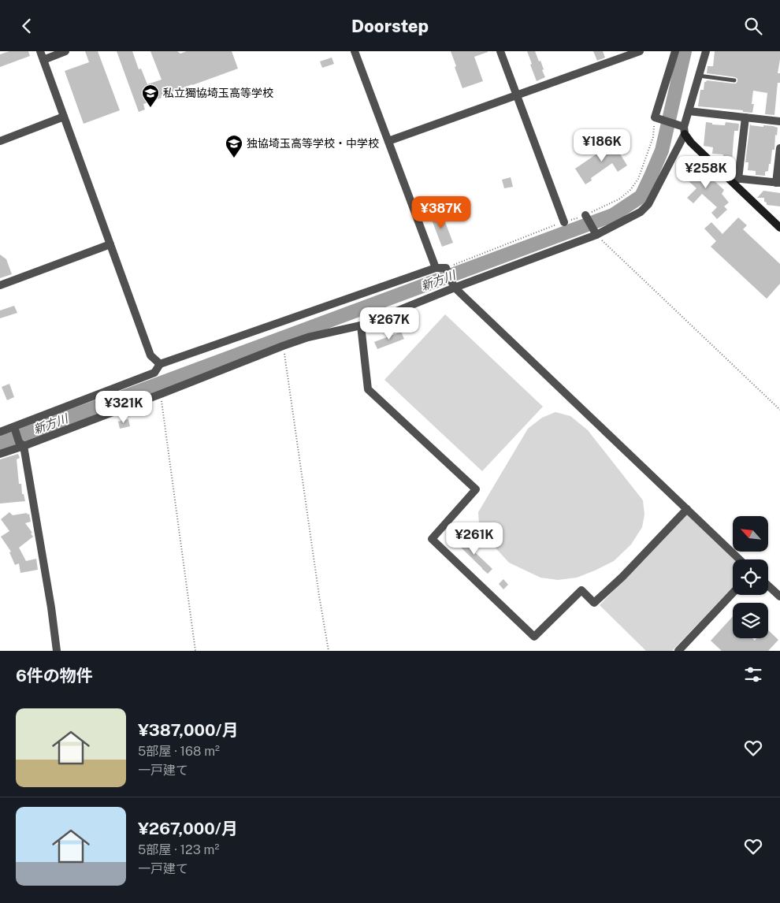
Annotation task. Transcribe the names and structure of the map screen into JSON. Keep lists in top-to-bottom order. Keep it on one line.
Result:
{"water":["新方川"],"places":{"school or university":["私立獨協埼玉高等学校","独協埼玉高等学校・中学校"]},"north":"top left","page":{"header":"Doorstep","price":["¥186K","¥258K","¥387K","¥267K","¥321K","¥261K"],"heading":"6件の物件","list":[{"name":"¥387,000/月","note":"5部屋 · 168 m² · 一戸建て"},{"name":"¥267,000/月","note":"5部屋 · 123 m² · 一戸建て"}]}}
